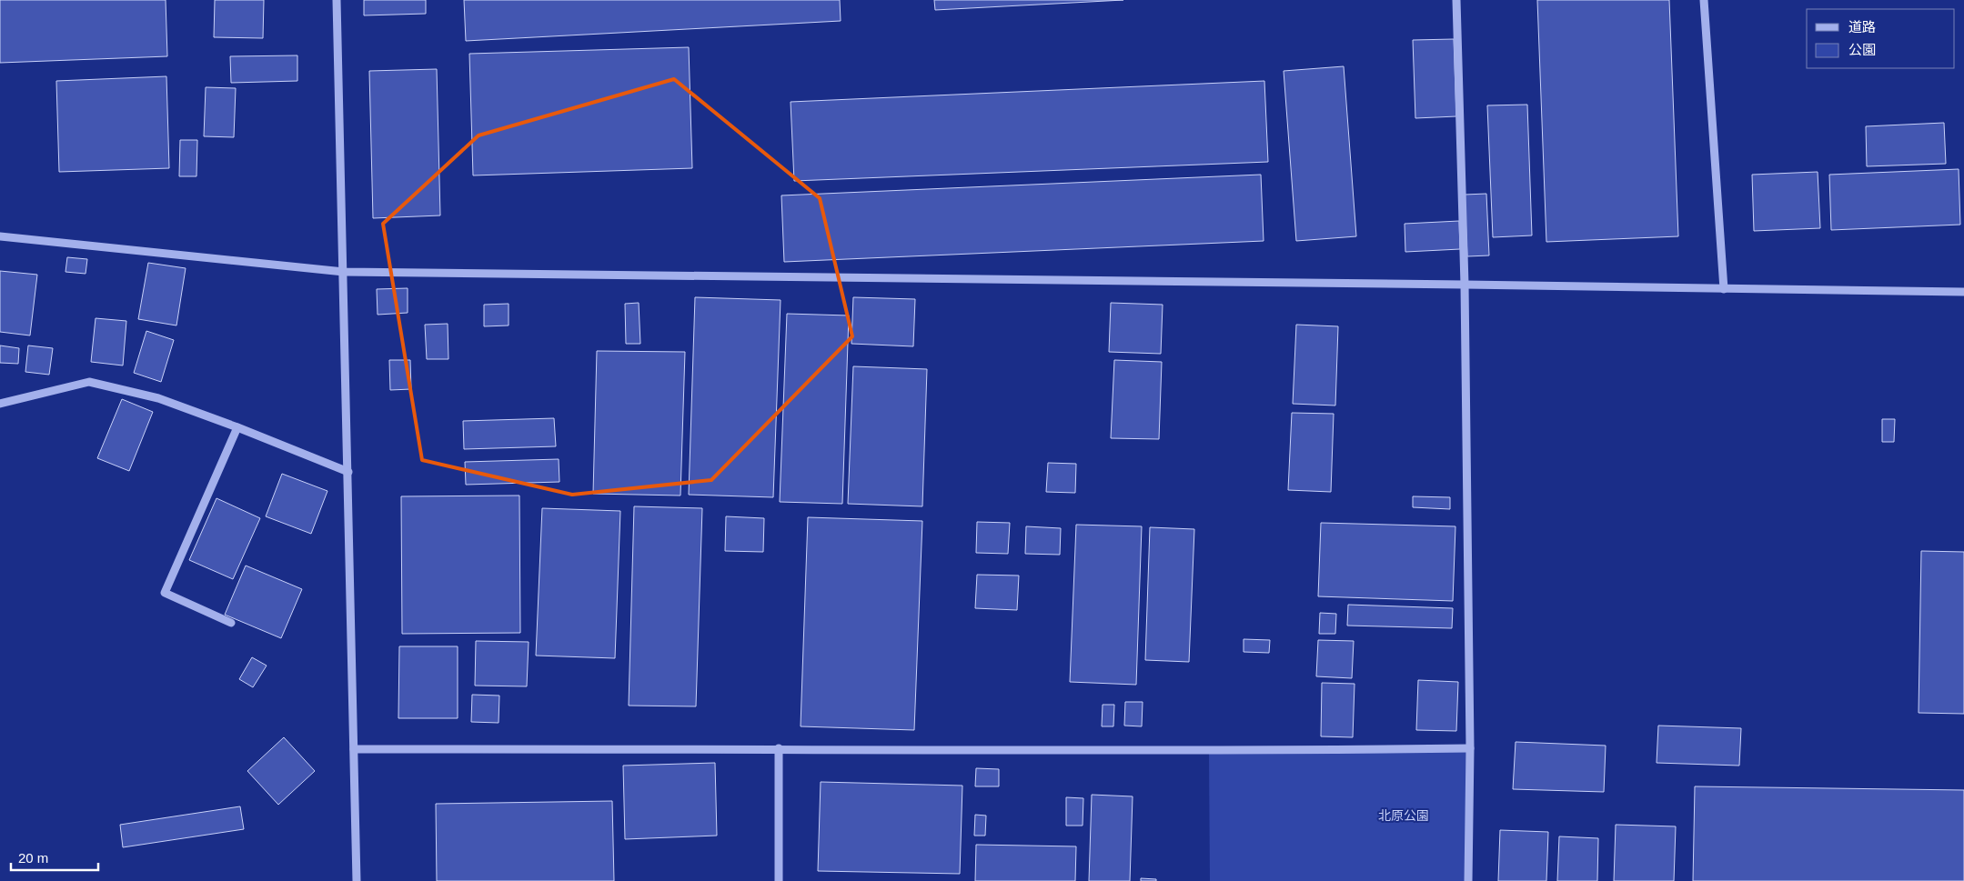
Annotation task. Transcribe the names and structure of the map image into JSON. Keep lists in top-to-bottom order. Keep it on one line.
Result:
{"parks":["北原公園"],"legend":["道路","公園"],"scale_bar":"20 m"}
